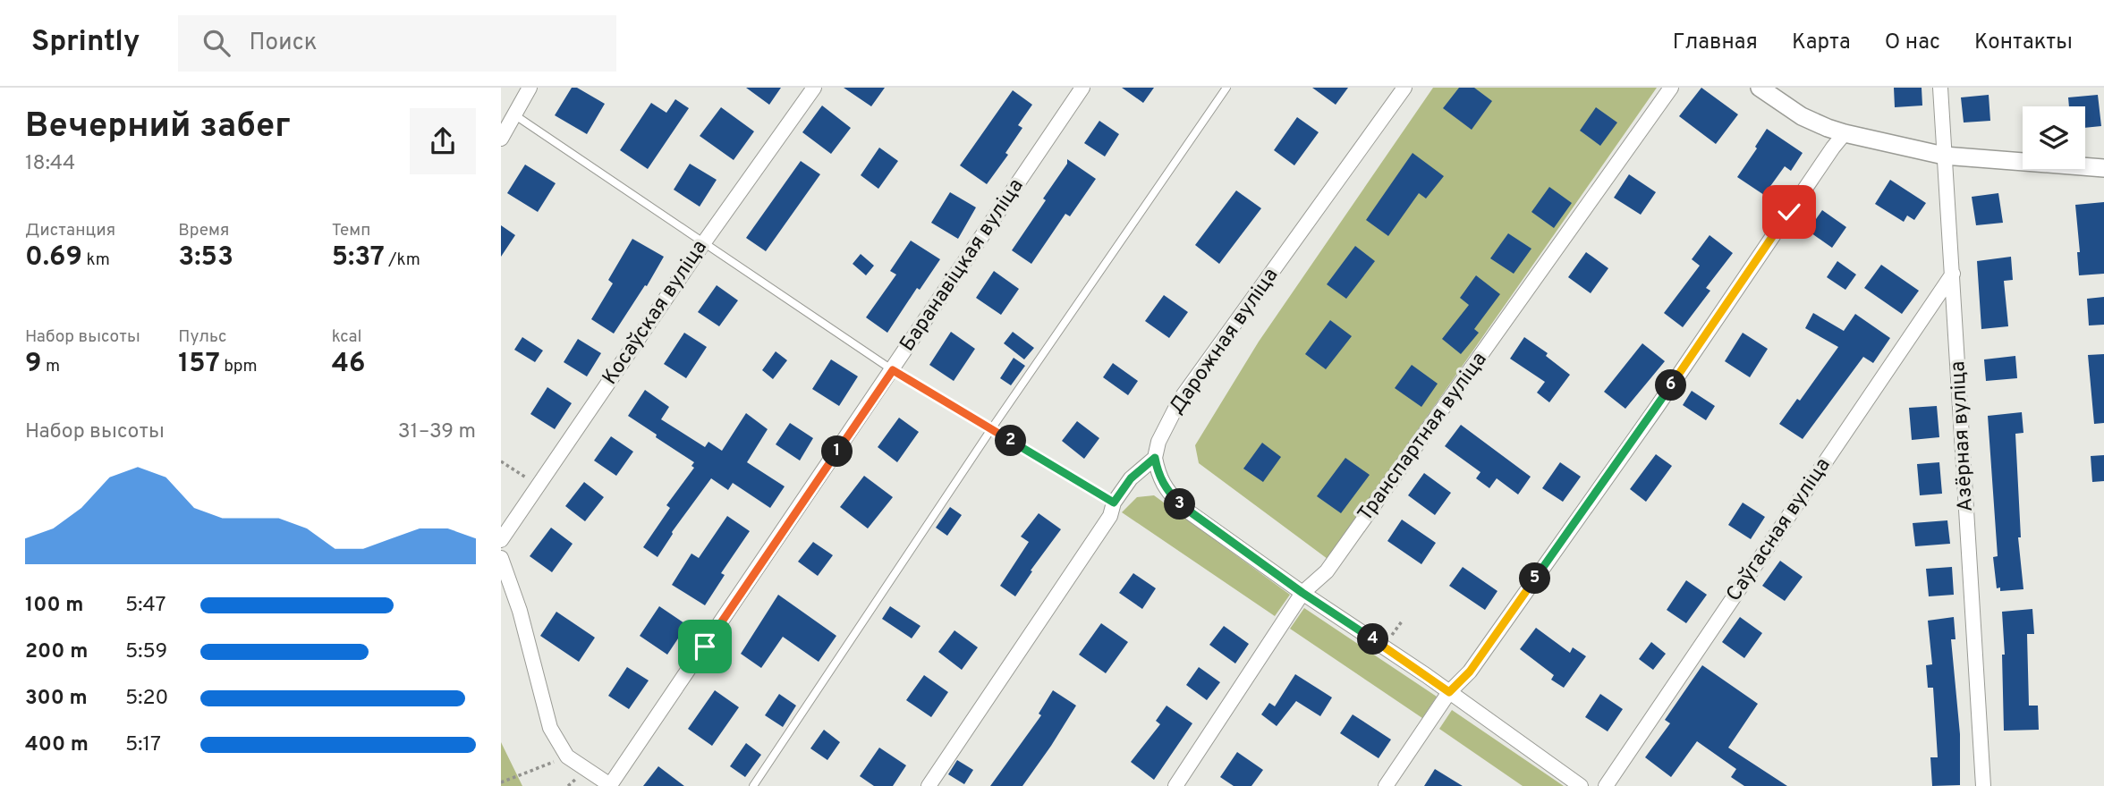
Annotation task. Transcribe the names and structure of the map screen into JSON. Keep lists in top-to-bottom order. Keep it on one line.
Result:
{"streets":{"street":["Баранавіцкая вуліца","Косаўская вуліца","Дарожная вуліца","Азёрная вуліца","Транспартная вуліца","Саўгасная вуліца"]},"crossings":[["Азёрная вуліца","Саўгасная вуліца"]],"page":{"header":"Sprintly","search":"Поиск","nav":["Главная","Карта","О нас","Контакты"],"heading":["Вечерний забег","18:44"],"stats":[["Дистанция","0.69 km"],["Время","3:53"],["Темп","5:37 /km"],["Набор высоты","9 m"],["Пульс","157 bpm"],["kcal","46"]],"pins":["6","2","1","3","5","4"],"chart":["Набор высоты","31–39 m"],"list":[{"name":"100 m","note":"5:47"},{"name":"200 m","note":"5:59"},{"name":"300 m","note":"5:20"},{"name":"400 m","note":"5:17"}]}}
